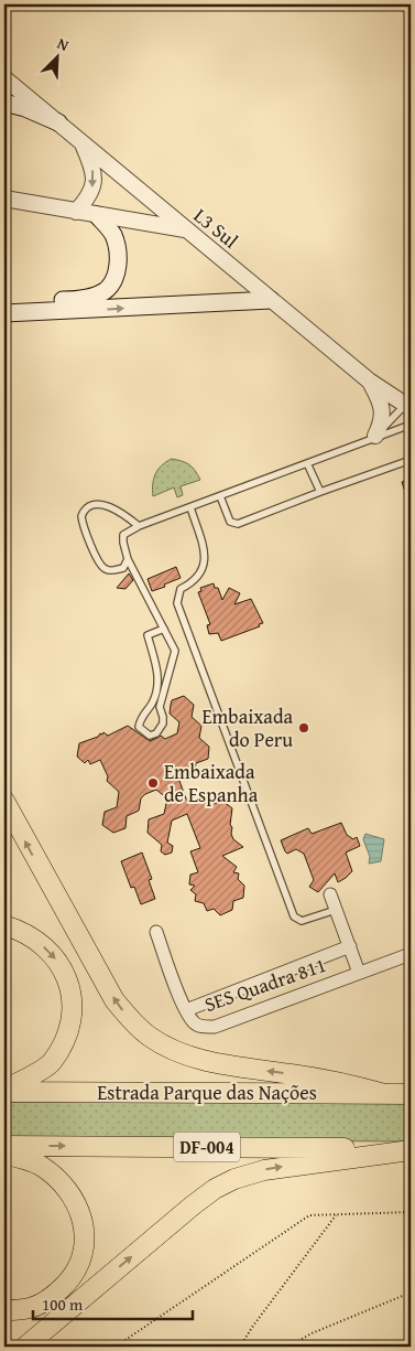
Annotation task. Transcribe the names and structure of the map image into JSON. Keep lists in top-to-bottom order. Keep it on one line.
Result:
{"streets":{"highway":["Estrada Parque das Nações","DF-004"],"street":["L3 Sul","SES Quadra 811"]},"places":["Embaixada do Peru","Embaixada de Espanha"],"scale_bar":"100 m","north":"top right"}
